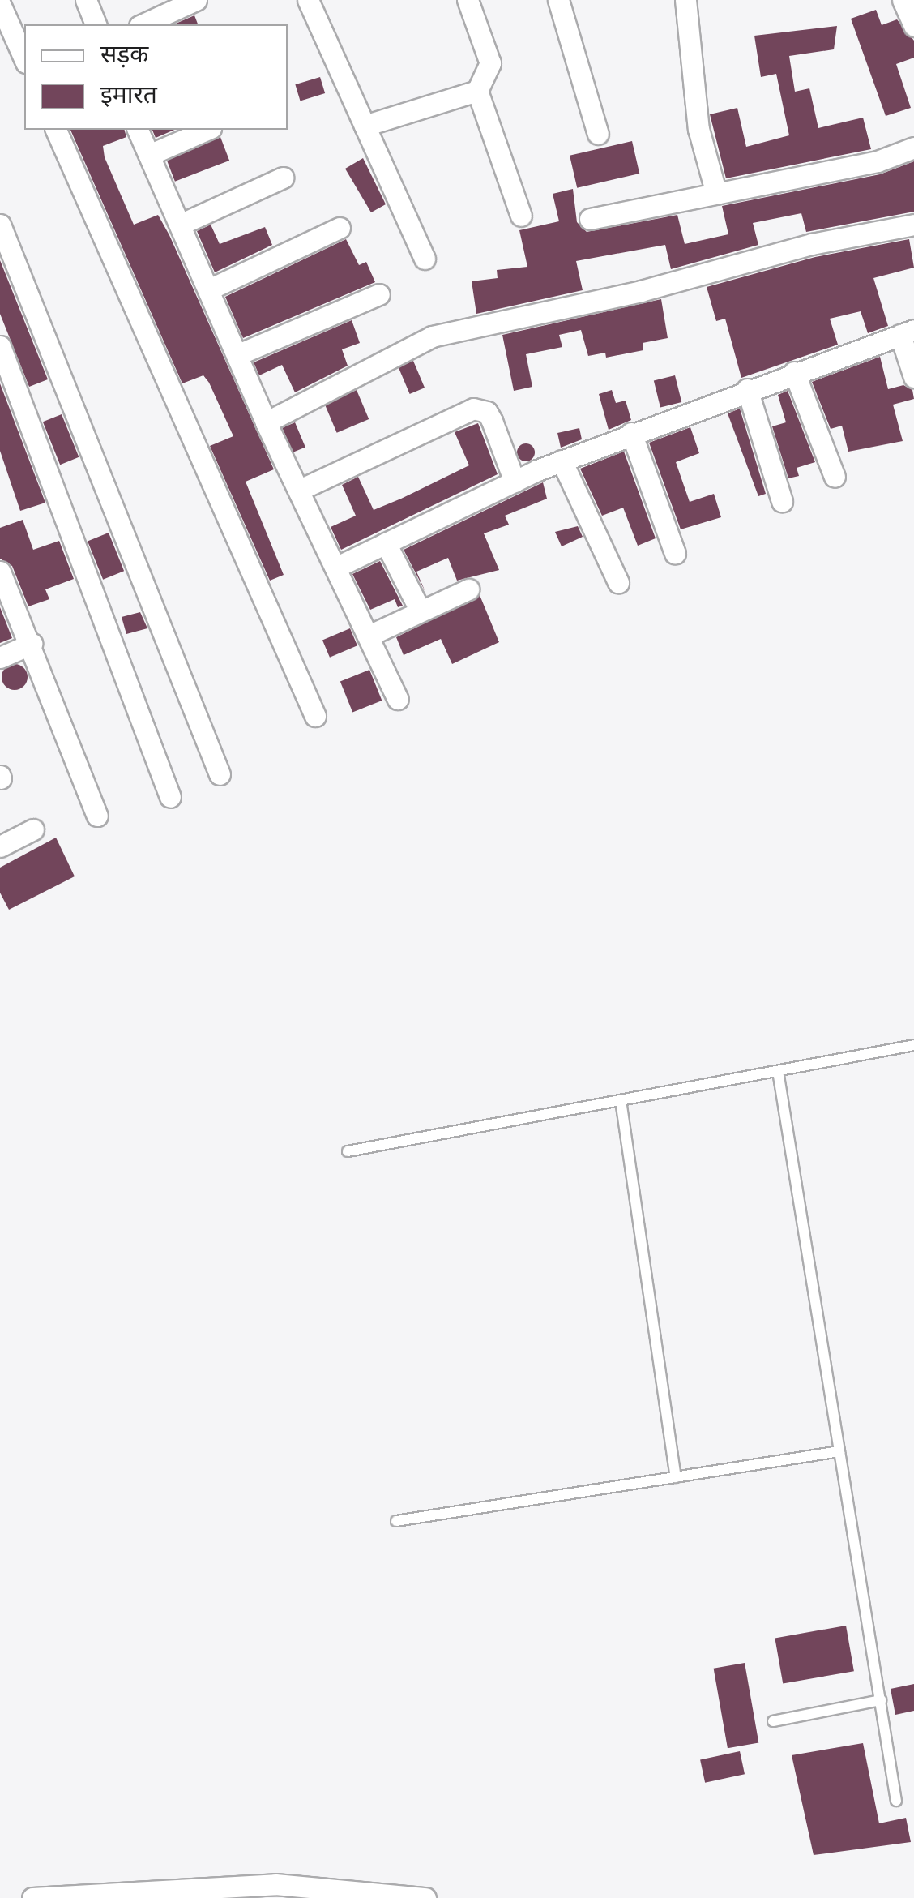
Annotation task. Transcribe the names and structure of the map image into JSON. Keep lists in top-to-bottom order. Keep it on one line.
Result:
{"legend":["सड़क","इमारत"]}
